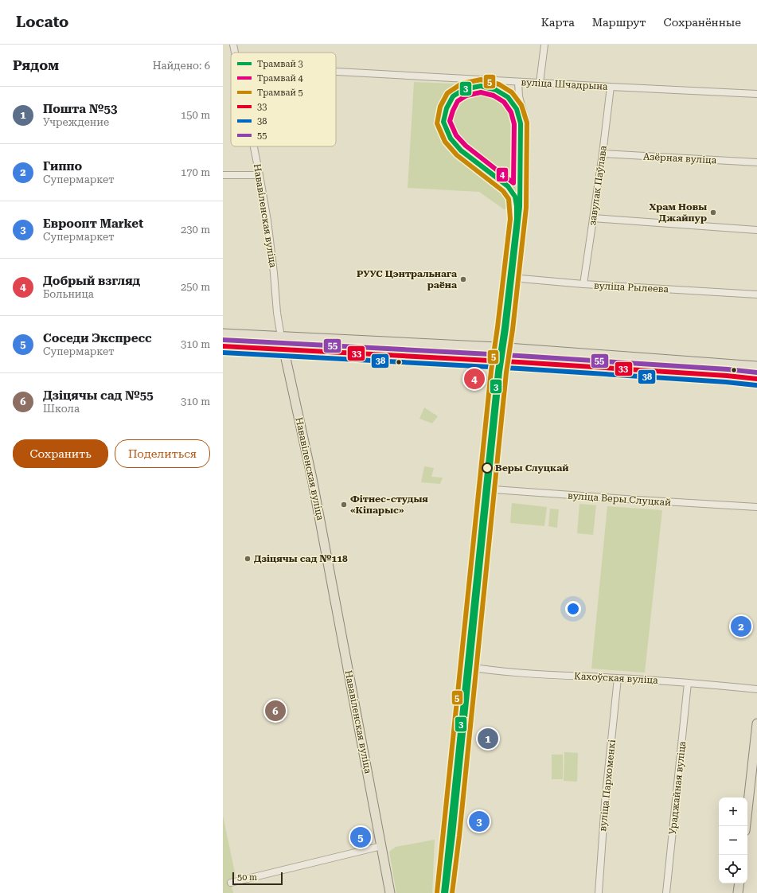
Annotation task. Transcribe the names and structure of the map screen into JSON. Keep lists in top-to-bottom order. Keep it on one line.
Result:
{"streets":{"main road":["Нававіленская вуліца"],"street":["вуліца Шчадрына","Азёрная вуліца","завулак Паўлава","вуліца Рылеева","вуліца Веры Слуцкай","Кахоўская вуліца","вуліца Пархоменкі","Ураджайная вуліца"]},"crossings":[["вуліца Шчадрына","завулак Паўлава"],["Азёрная вуліца","завулак Паўлава"],["завулак Паўлава","вуліца Рылеева"],["Кахоўская вуліца","вуліца Пархоменкі"],["Кахоўская вуліца","Ураджайная вуліца"]],"places":["Храм Новы Джайпур","РУУС Цэнтральнага раёна","Веры Слуцкай","Фітнес-студыя «Кіпарыс»","Дзіцячы сад №118"],"lines":["tram line 5","tram line 3","tram line 4","transit line 55","transit line 33","transit line 38"],"legend":["Трамвай 3","Трамвай 4","Трамвай 5","33","38","55"],"scale_bar":"50 m","page":{"header":"Locato","nav":["Карта","Маршрут","Сохранённые"],"heading":["Рядом","Найдено: 6"],"list":[{"mark":"1","name":"Пошта №53","note":"Учреждение","value":"150 m"},{"mark":"2","name":"Гиппо","note":"Супермаркет","value":"170 m"},{"mark":"3","name":"Евроопт Market","note":"Супермаркет","value":"230 m"},{"mark":"4","name":"Добрый взгляд","note":"Больница","value":"250 m"},{"mark":"5","name":"Соседи Экспресс","note":"Супермаркет","value":"310 m"},{"mark":"6","name":"Дзіцячы сад №55","note":"Школа","value":"310 m"}],"pins":["4","2","6","1","3","5"],"buttons":["Сохранить","Поделиться"],"map_buttons":["+","−"],"scale":"50 m"}}
